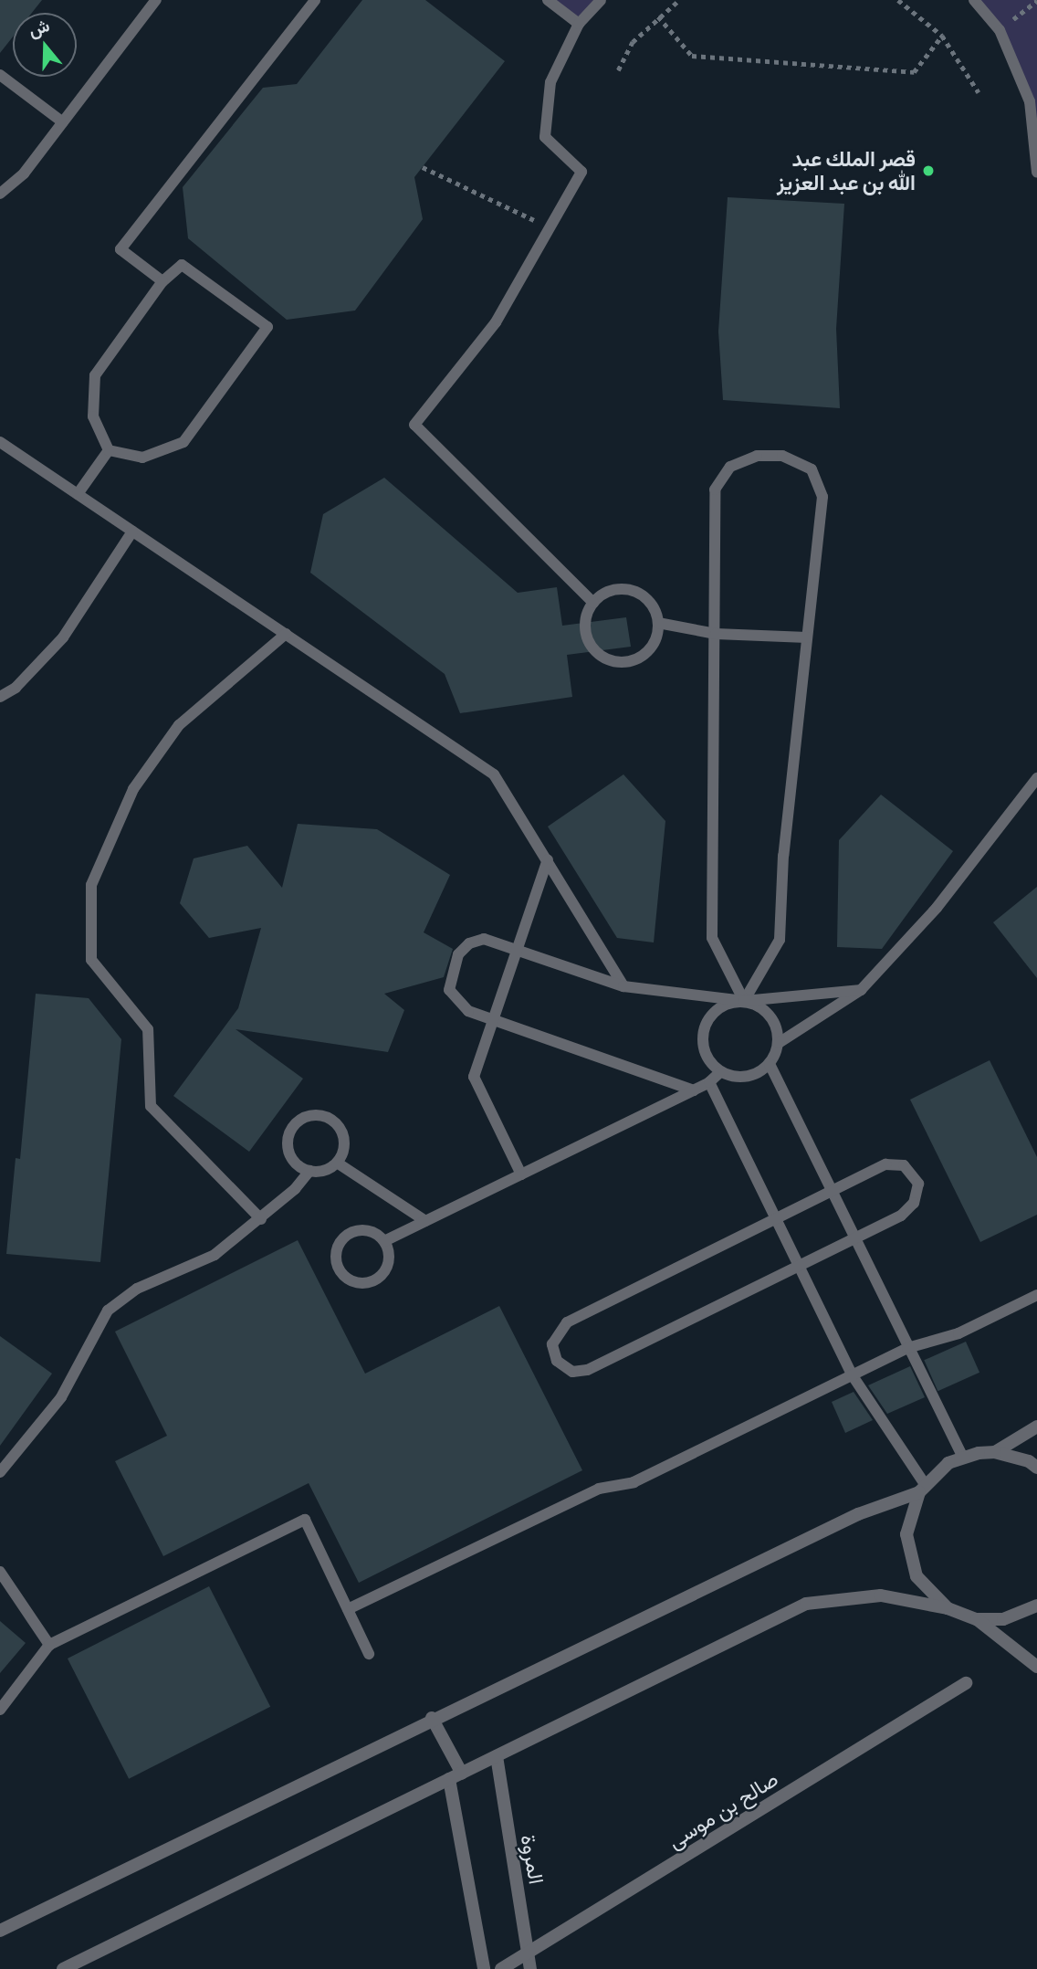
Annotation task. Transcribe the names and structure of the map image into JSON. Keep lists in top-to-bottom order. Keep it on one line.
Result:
{"streets":{"street":["صالح بن موسى","المروة"]},"crossings":[["صالح بن موسى","المروة"]],"places":["قصر الملك عبد الله بن عبد العزيز"],"north":"top"}
